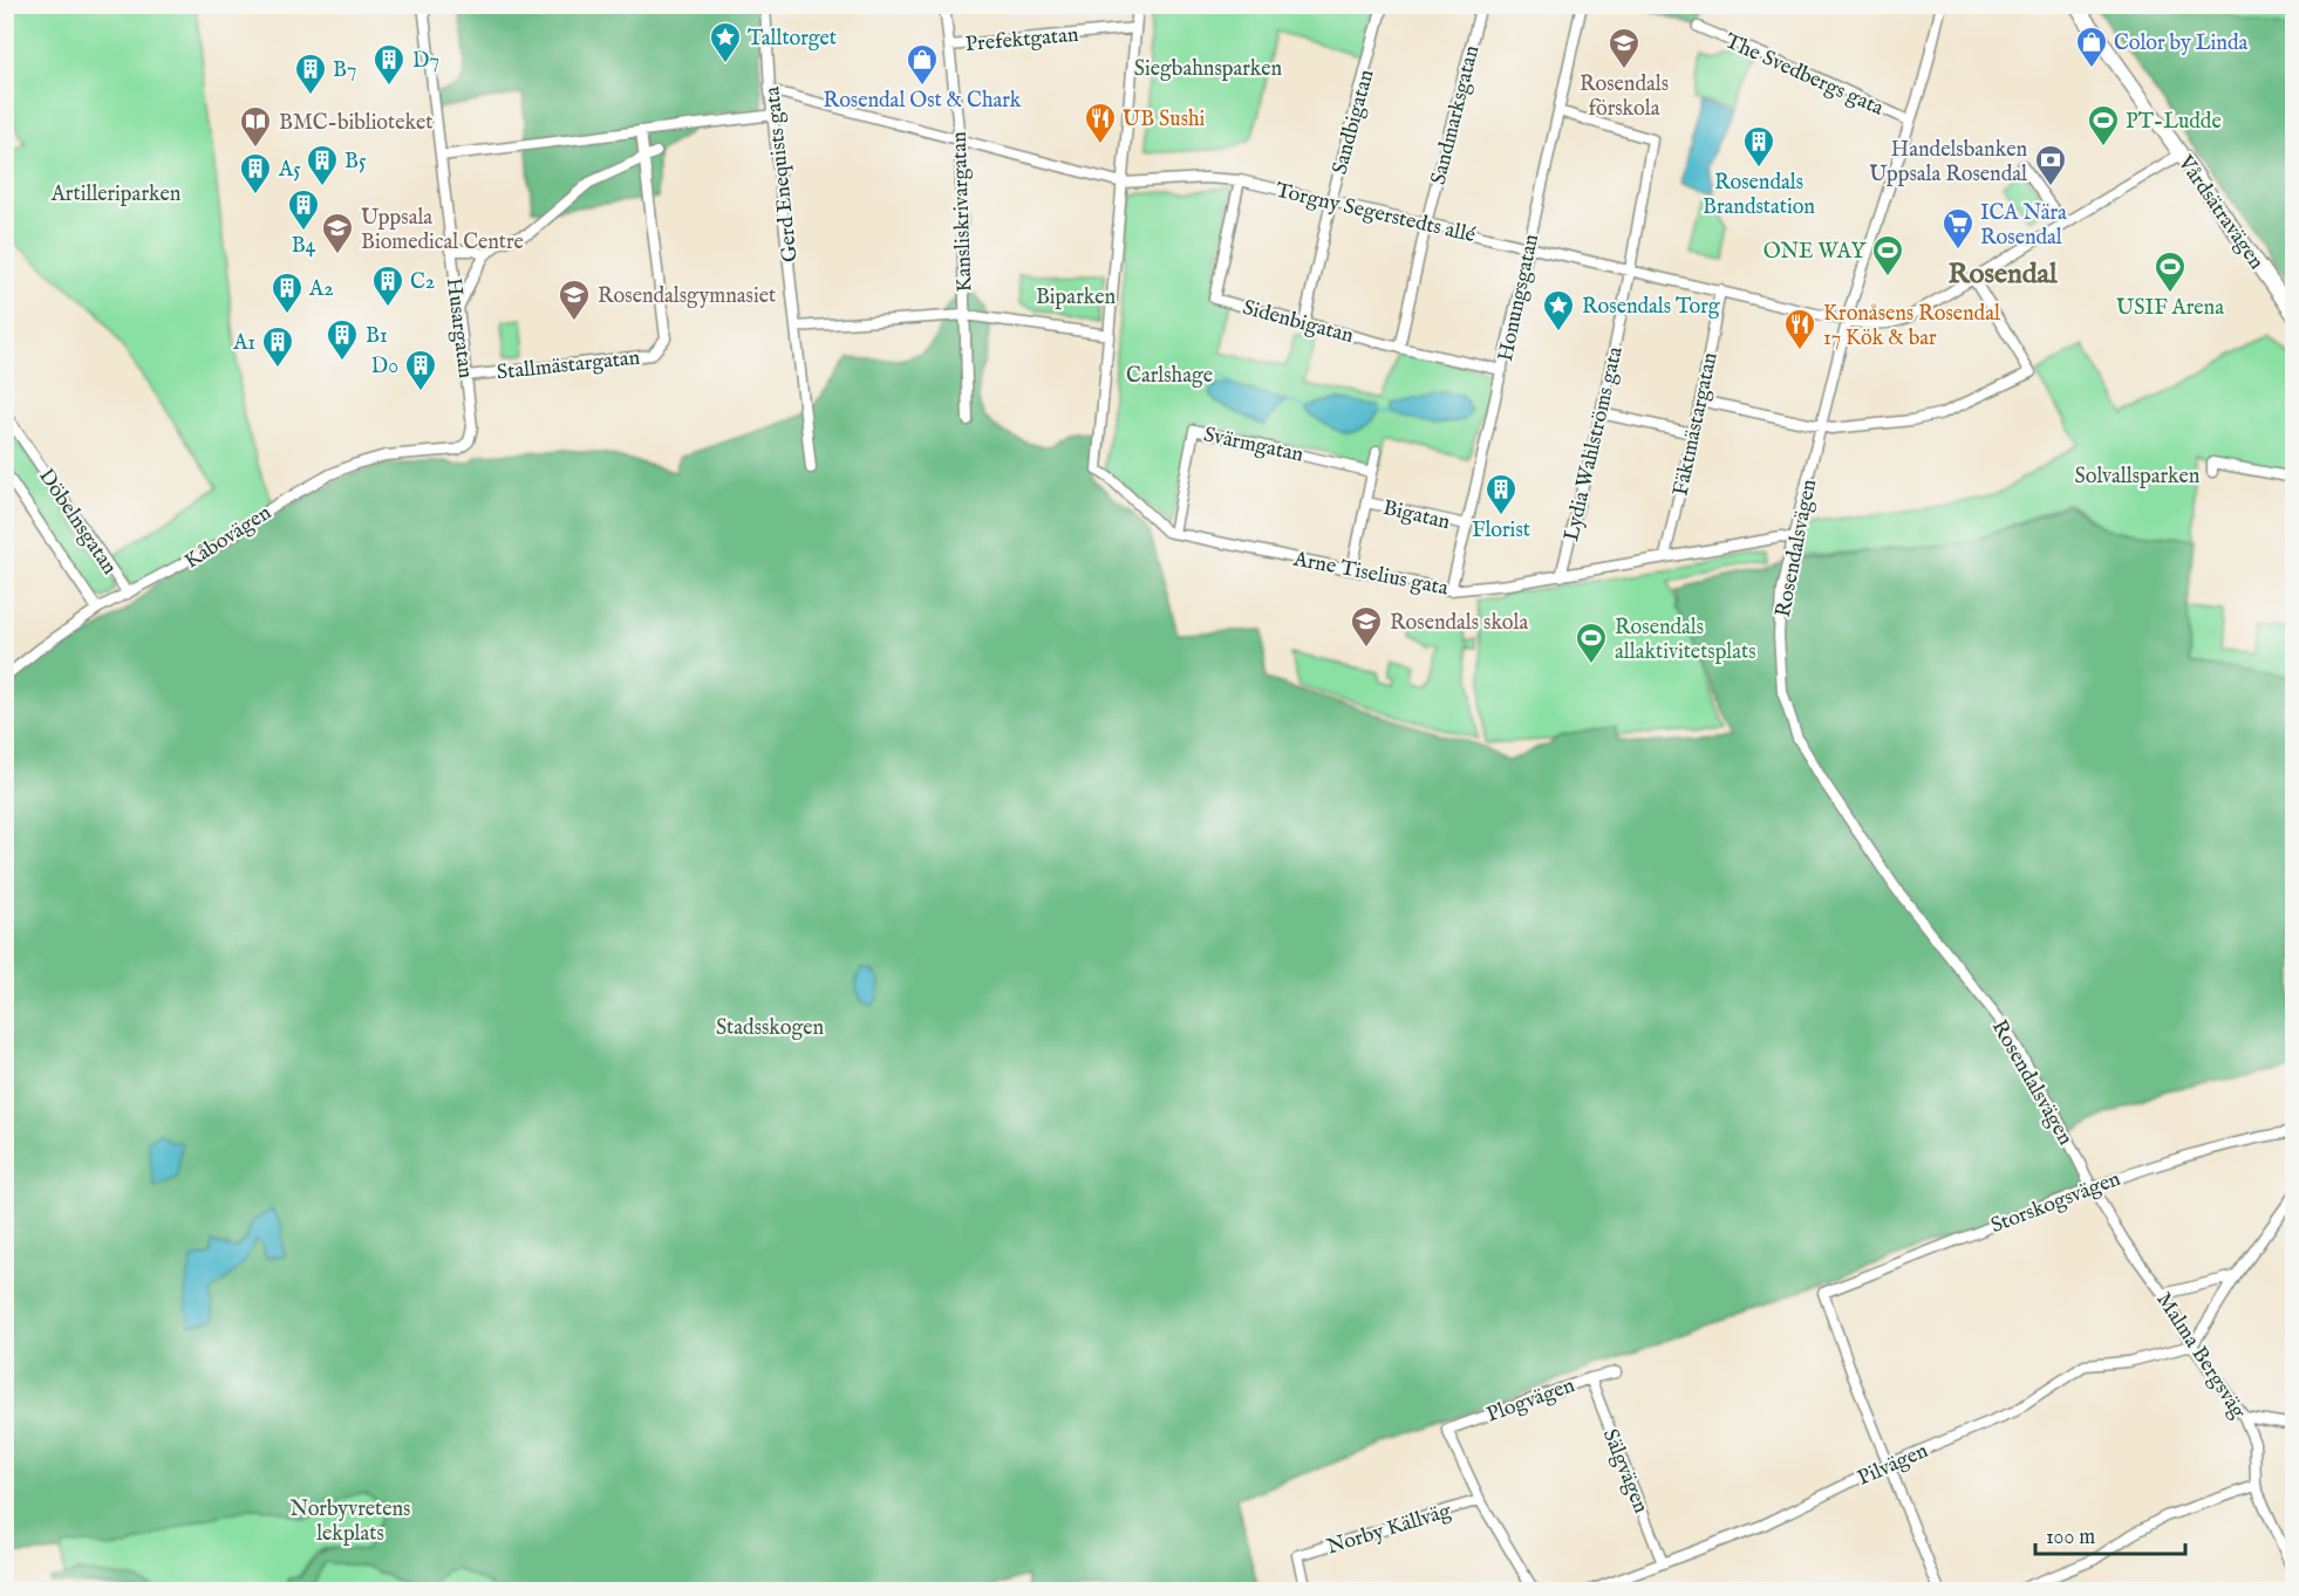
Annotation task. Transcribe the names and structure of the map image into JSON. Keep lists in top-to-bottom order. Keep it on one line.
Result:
{"streets":{"main road":["Vårdsätravägen"],"street":["Prefektgatan","The Svedbergs gata","Sandmarksgatan","Sandbigatan","Gerd Enequists gata","Kansliskrivargatan","Torgny Segerstedts allé","Honungsgatan","Sidenbigatan","Husargatan","Stallmästargatan","Fäktmästargatan","Svärmgatan","Lydia Wahlströms gata","Bigatan","Döbelnsgatan","Kåbovägen","Rosendalsvägen","Arne Tiselius gata","Storskogsvägen","Malma Bergsväg","Plogvägen","Pilvägen","Sälgvägen","Norby Källväg"]},"crossings":[["Prefektgatan","Kansliskrivargatan"],["The Svedbergs gata","Rosendalsvägen"],["Sandmarksgatan","Torgny Segerstedts allé"],["Sandmarksgatan","Sidenbigatan"],["Sandbigatan","Torgny Segerstedts allé"],["Sandbigatan","Sidenbigatan"],["Gerd Enequists gata","Torgny Segerstedts allé"],["Kansliskrivargatan","Torgny Segerstedts allé"],["Torgny Segerstedts allé","Vårdsätravägen"],["Torgny Segerstedts allé","Honungsgatan"],["Torgny Segerstedts allé","Sidenbigatan"],["Torgny Segerstedts allé","Fäktmästargatan"],["Torgny Segerstedts allé","Lydia Wahlströms gata"],["Torgny Segerstedts allé","Rosendalsvägen"],["Honungsgatan","Sidenbigatan"],["Honungsgatan","Lydia Wahlströms gata"],["Honungsgatan","Bigatan"],["Honungsgatan","Arne Tiselius gata"],["Husargatan","Stallmästargatan"],["Husargatan","Kåbovägen"],["Fäktmästargatan","Arne Tiselius gata"],["Svärmgatan","Arne Tiselius gata"],["Lydia Wahlströms gata","Arne Tiselius gata"],["Döbelnsgatan","Kåbovägen"],["Rosendalsvägen","Arne Tiselius gata"],["Rosendalsvägen","Storskogsvägen"],["Rosendalsvägen","Malma Bergsväg"],["Storskogsvägen","Malma Bergsväg"],["Storskogsvägen","Pilvägen"],["Malma Bergsväg","Pilvägen"],["Plogvägen","Sälgvägen"],["Plogvägen","Norby Källväg"],["Pilvägen","Sälgvägen"]],"districts":["Rosendal"],"parks":["Siegbahnsparken","Artilleriparken","Biparken","Carlshage","Solvallsparken","Stadsskogen","Norbyvretens lekplats"],"places":{"place":["Talltorget","Rosendals Torg"],"shop":["Color by Linda","Rosendal Ost & Chark"],"school or university":["Rosendals förskola","Uppsala Biomedical Centre","Rosendalsgymnasiet","Rosendals skola"],"building":["D7","B7","Rosendals Brandstation","B5","A5","B4","C2","A2","B1","A1","D0","Florist"],"restaurant":["UB Sushi","Kronåsens Rosendal 17 Kök & bar"],"sports":["PT-Ludde","ONE WAY","USIF Arena","Rosendals allaktivitetsplats"],"library":["BMC-biblioteket"],"bank":["Handelsbanken Uppsala Rosendal"],"supermarket":["ICA Nära Rosendal"]},"scale_bar":"100 m"}
